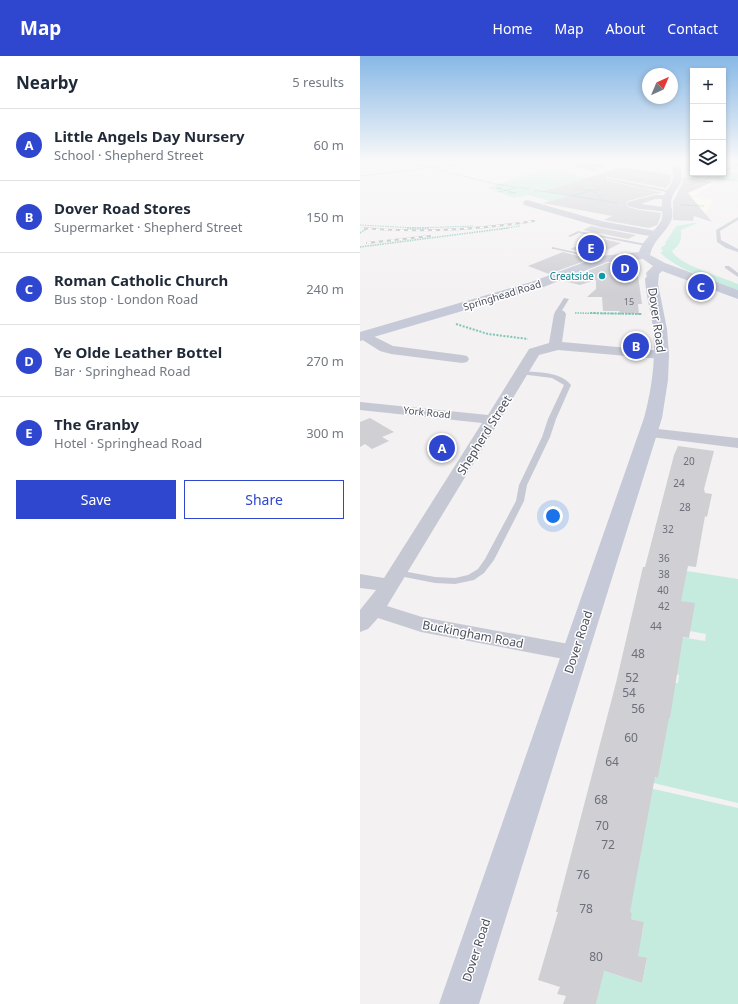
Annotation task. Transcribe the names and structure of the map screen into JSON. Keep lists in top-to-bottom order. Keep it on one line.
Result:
{"streets":{"street":["Springhead Road","Dover Road","York Road","Shepherd Street","Buckingham Road"]},"crossings":[["Springhead Road","Dover Road"],["Dover Road","Shepherd Street"],["Dover Road","Buckingham Road"],["York Road","Shepherd Street"],["Shepherd Street","Buckingham Road"]],"places":["Creatside"],"house_numbers":["15","20","24","28","32","36","38","40","42","44","48","52","54","56","60","64","68","70","72","76","78","80"],"north":"top right","page":{"header":"Map","nav":["Home","Map","About","Contact"],"heading":["Nearby","5 results"],"map_buttons":["+","−"],"list":[{"mark":"A","name":"Little Angels Day Nursery","note":"School · Shepherd Street","value":"60 m"},{"mark":"B","name":"Dover Road Stores","note":"Supermarket · Shepherd Street","value":"150 m"},{"mark":"C","name":"Roman Catholic Church","note":"Bus stop · London Road","value":"240 m"},{"mark":"D","name":"Ye Olde Leather Bottel","note":"Bar · Springhead Road","value":"270 m"},{"mark":"E","name":"The Granby","note":"Hotel · Springhead Road","value":"300 m"}],"pins":["E","D","C","B","A"],"buttons":["Save","Share"]}}
